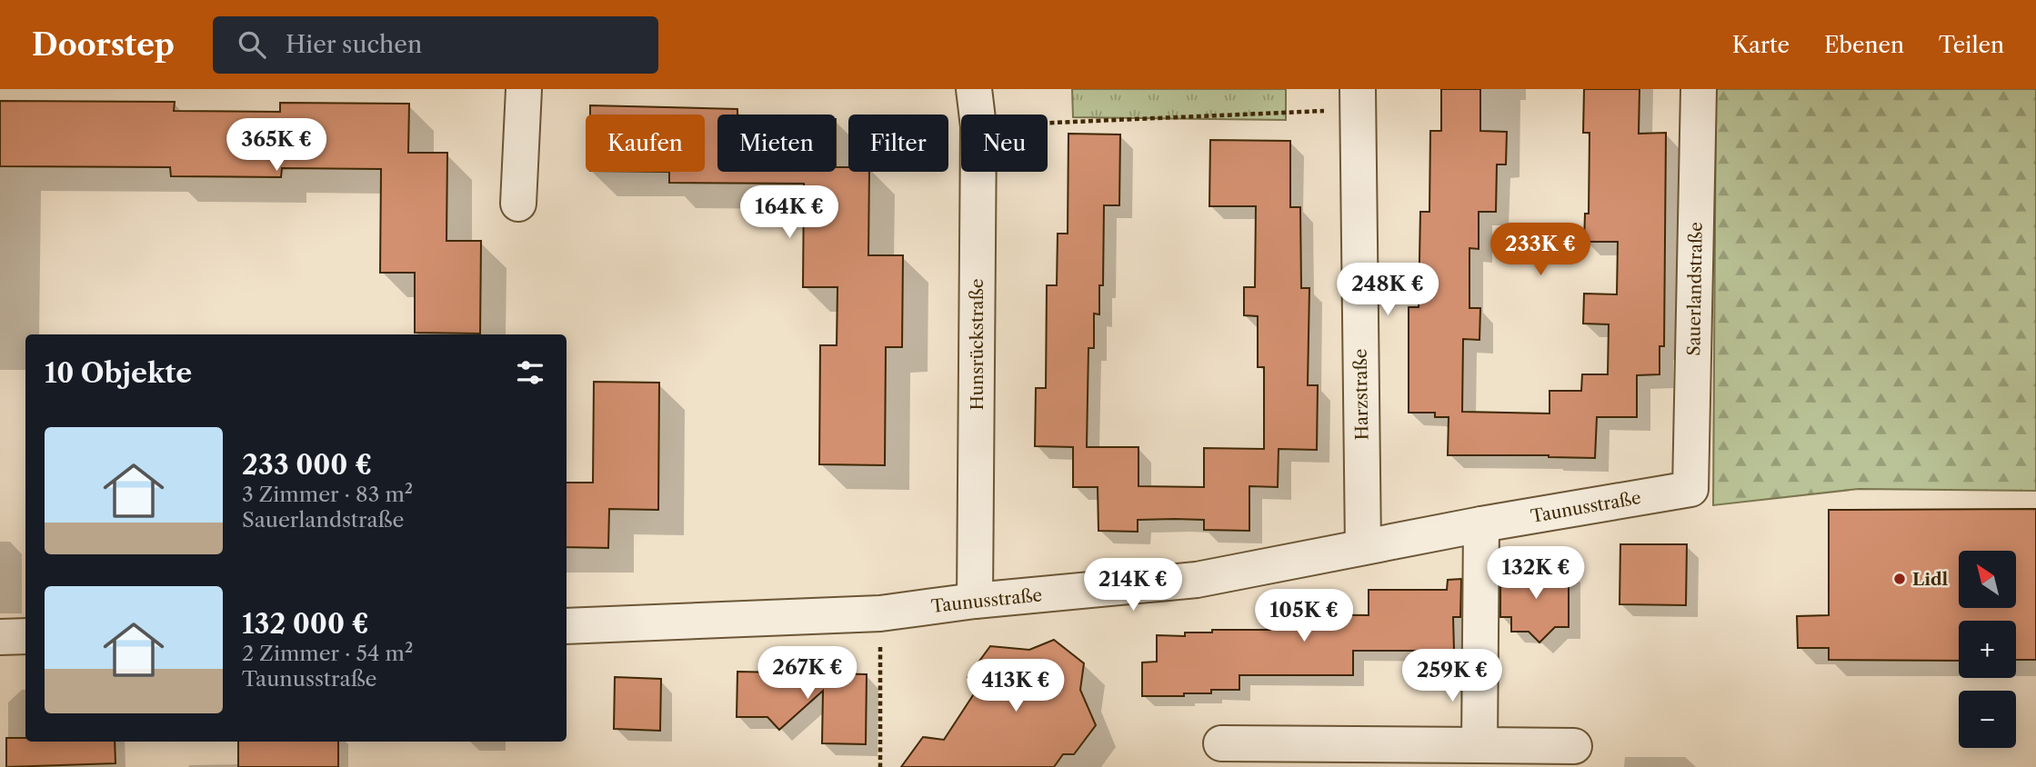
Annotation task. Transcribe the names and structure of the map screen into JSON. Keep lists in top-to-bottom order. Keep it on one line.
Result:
{"streets":{"street":["Sauerlandstraße","Hunsrückstraße","Harzstraße","Taunusstraße"]},"crossings":[["Sauerlandstraße","Taunusstraße"],["Hunsrückstraße","Taunusstraße"],["Harzstraße","Taunusstraße"]],"places":["Lidl"],"north":"top left","page":{"header":"Doorstep","search":"Hier suchen","nav":["Karte","Ebenen","Teilen"],"chip":["Kaufen","Mieten","Filter","Neu"],"price":["365K €","164K €","233K €","248K €","132K €","214K €","105K €","267K €","259K €","413K €"],"heading":"10 Objekte","list":[{"name":"233 000 €","note":"3 Zimmer · 83 m² · Sauerlandstraße"},{"name":"132 000 €","note":"2 Zimmer · 54 m² · Taunusstraße"}],"map_buttons":["+","−"]}}
